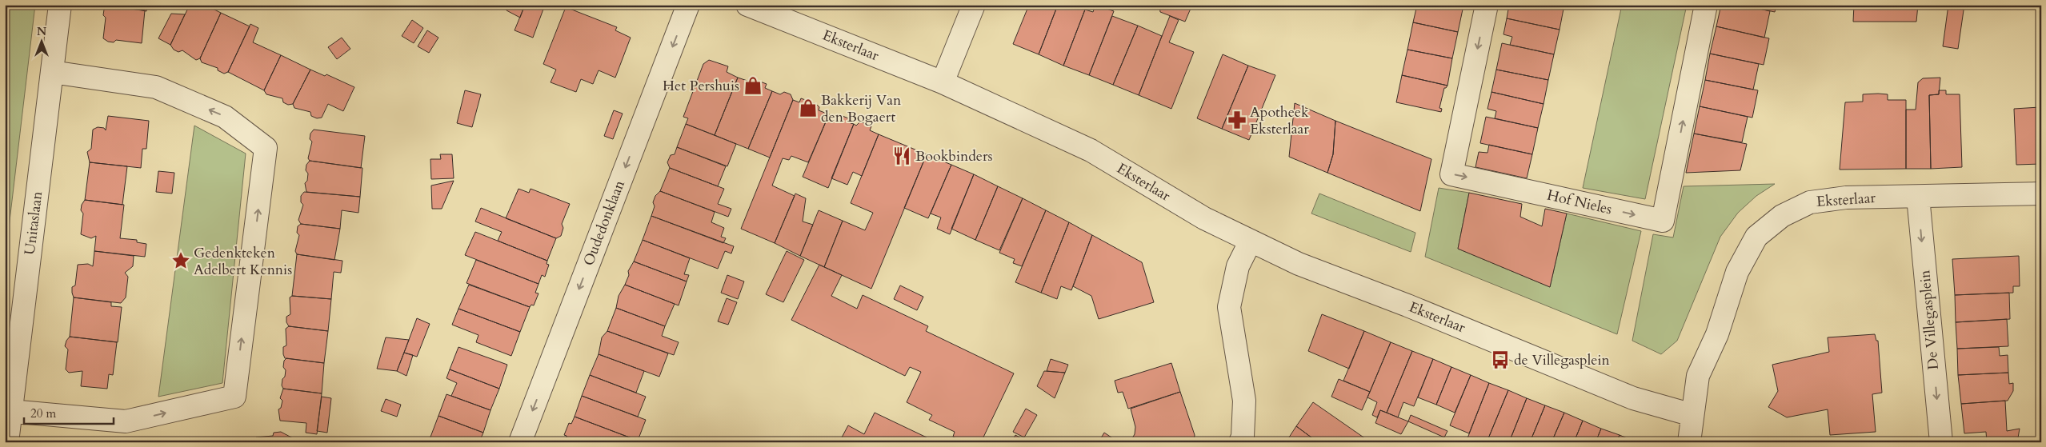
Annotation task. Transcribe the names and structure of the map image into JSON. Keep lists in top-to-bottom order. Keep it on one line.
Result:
{"streets":{"street":["Eksterlaar","Hof Nieles","Unitaslaan","Oudedonklaan","De Villegasplein"]},"crossings":[["Eksterlaar","De Villegasplein"]],"one_way":["Oudedonklaan","De Villegasplein"],"places":{"shop":["Het Pershuis","Bakkerij Van den Bogaert"],"pharmacy":["Apotheek Eksterlaar"],"restaurant":["Bookbinders"],"place":["Gedenkteken Adelbert Kennis"],"bus stop":["de Villegasplein"]},"scale_bar":"20 m","north":"top"}
